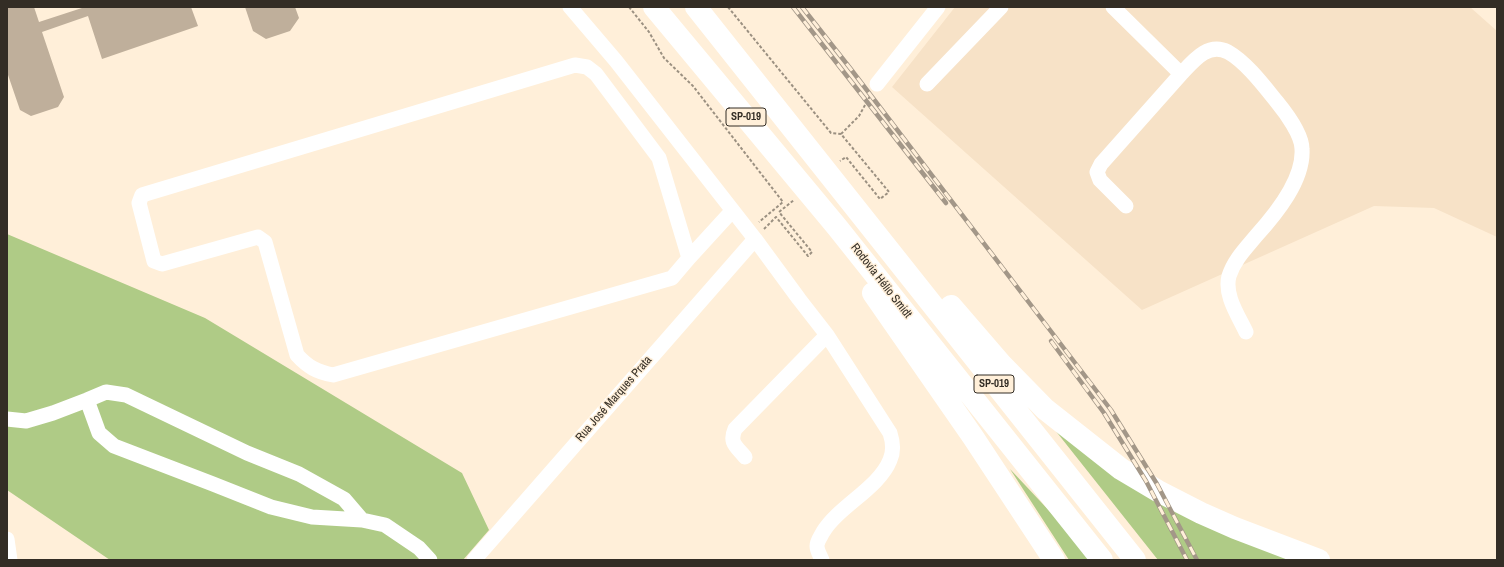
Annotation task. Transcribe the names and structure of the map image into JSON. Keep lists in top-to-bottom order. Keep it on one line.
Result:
{"streets":{"highway":["SP-019","Rodovia Hélio Smidt"],"lane":["Rua José Marques Prata"]}}
